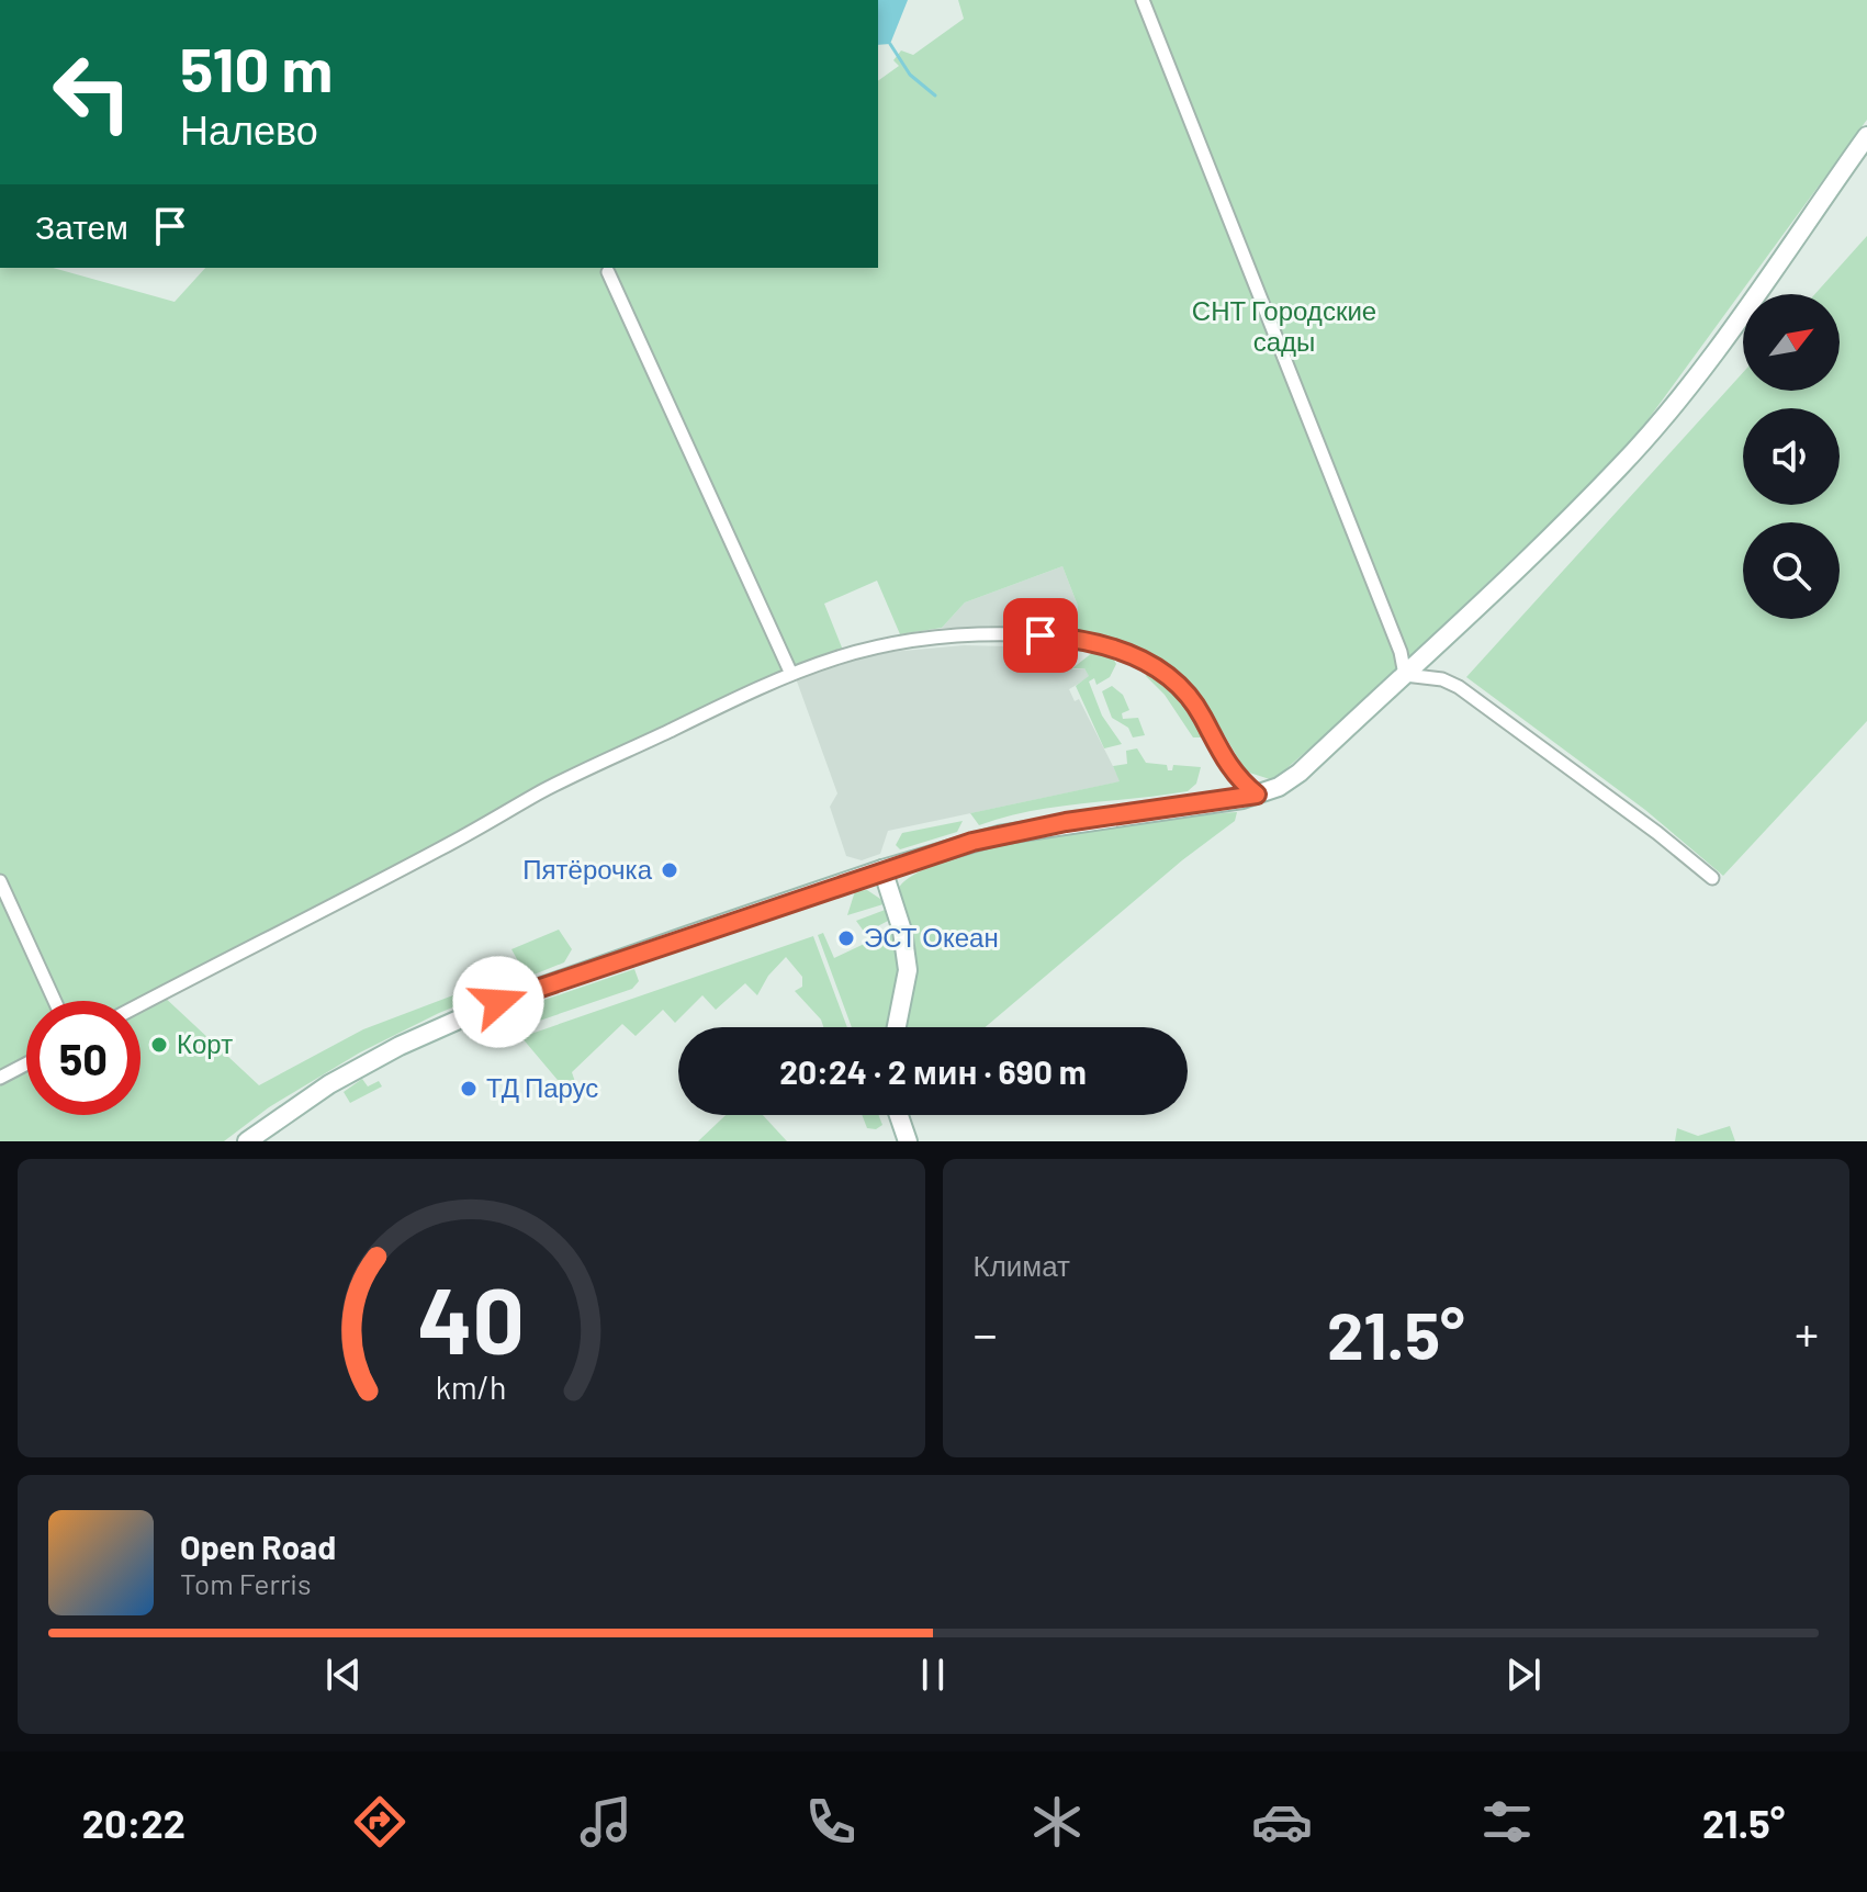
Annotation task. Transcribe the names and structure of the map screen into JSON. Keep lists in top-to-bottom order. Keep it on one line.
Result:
{"parks":["СНТ Городские сады"],"places":["Пятёрочка","ЭСТ Океан","Корт","ТД Парус"],"north":"top right","page":{"turn":["510 m","Налево"],"then":"Затем","limit":"50","trip":"20:24 · 2 мин · 690 m","tile":"Климат","heat":["−","21.5°","+"],"song":["Open Road","Tom Ferris"],"tabs":["20:22","21.5°"],"gauge":["40","km/h"]}}
